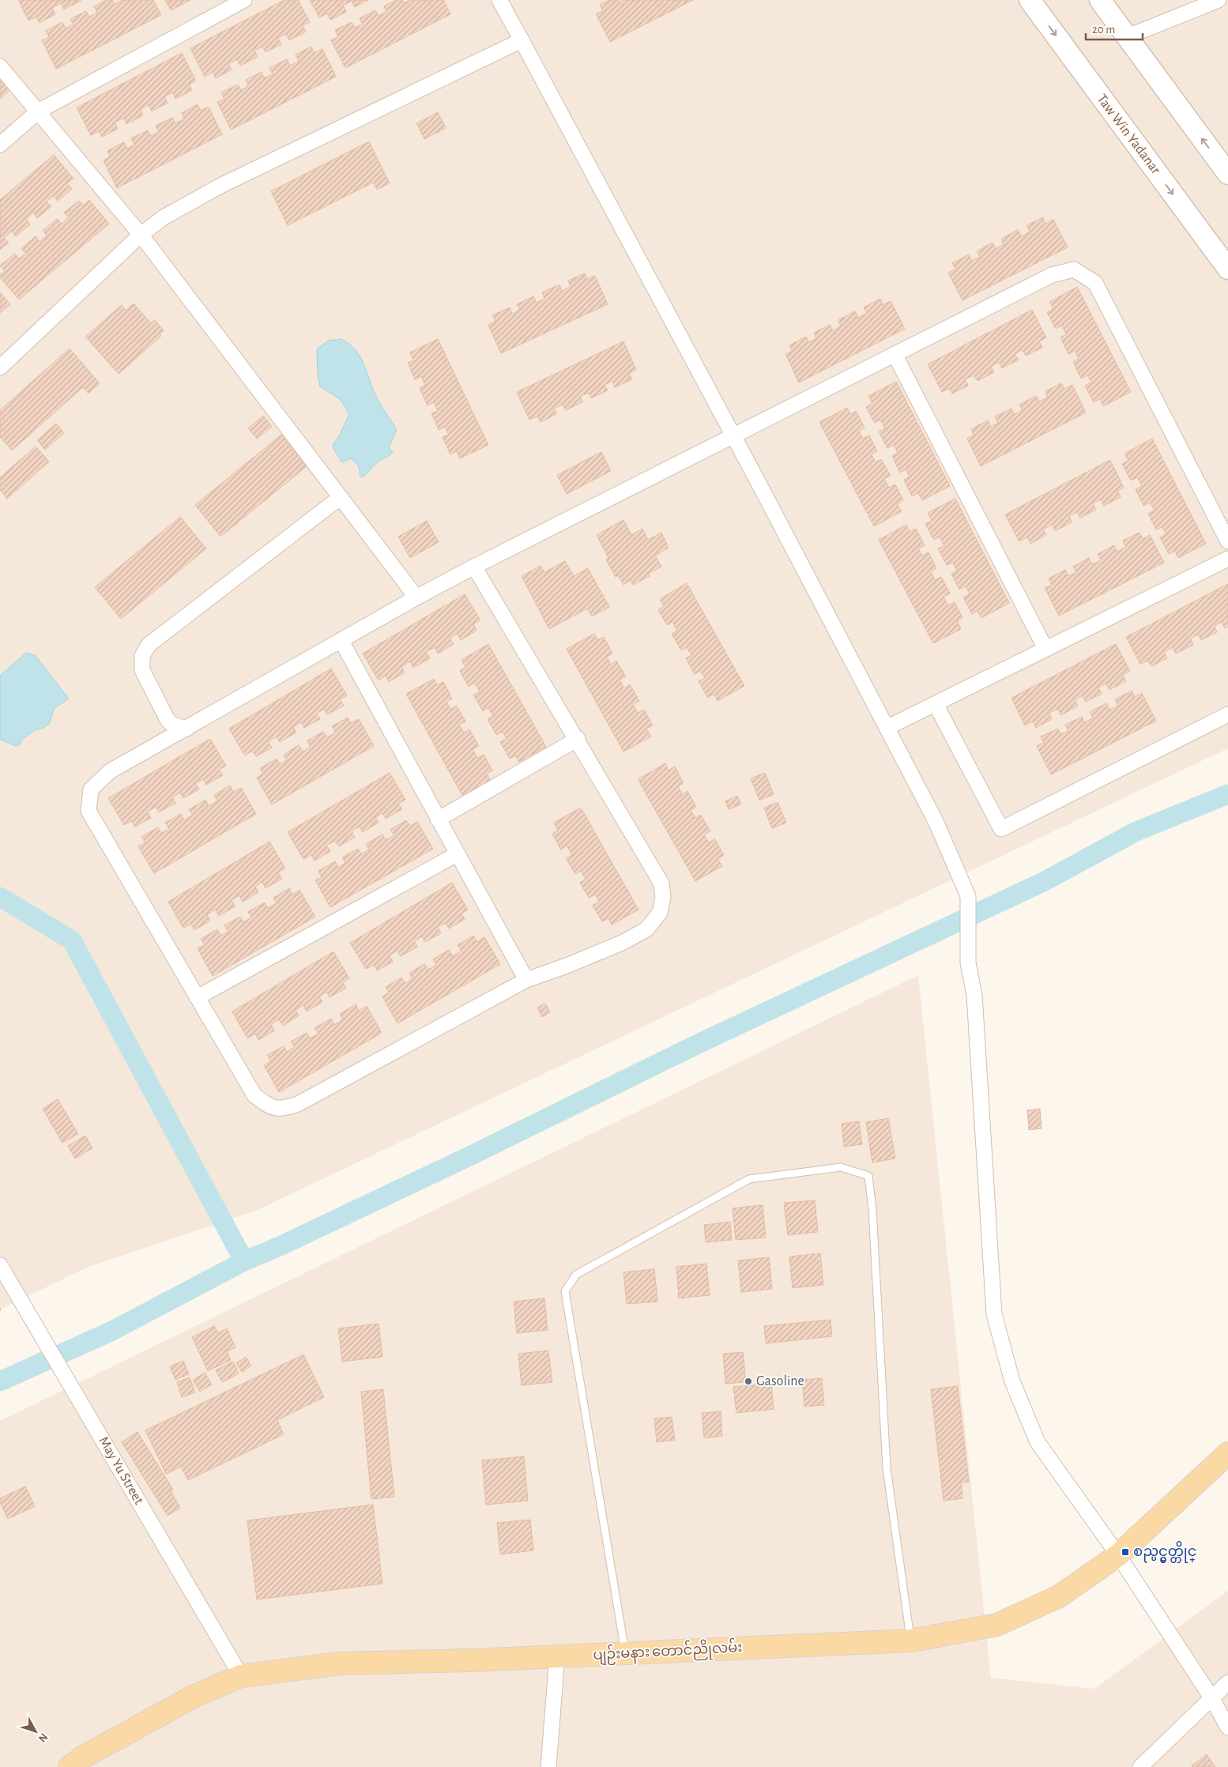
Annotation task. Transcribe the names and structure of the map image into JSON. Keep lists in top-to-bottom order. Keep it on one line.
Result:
{"streets":{"main road":["Taw Win Yadanar","ပျဉ်းမနား တောင်ညိုလမ်း"],"street":["May Yu Street"]},"crossings":[["May Yu Street","ပျဉ်းမနား တောင်ညိုလမ်း"]],"places":{"other":["Gasoline"],"transit":["စည္ပင္မွတ္တိုင္"]},"scale_bar":"20 m","north":"bottom right"}
